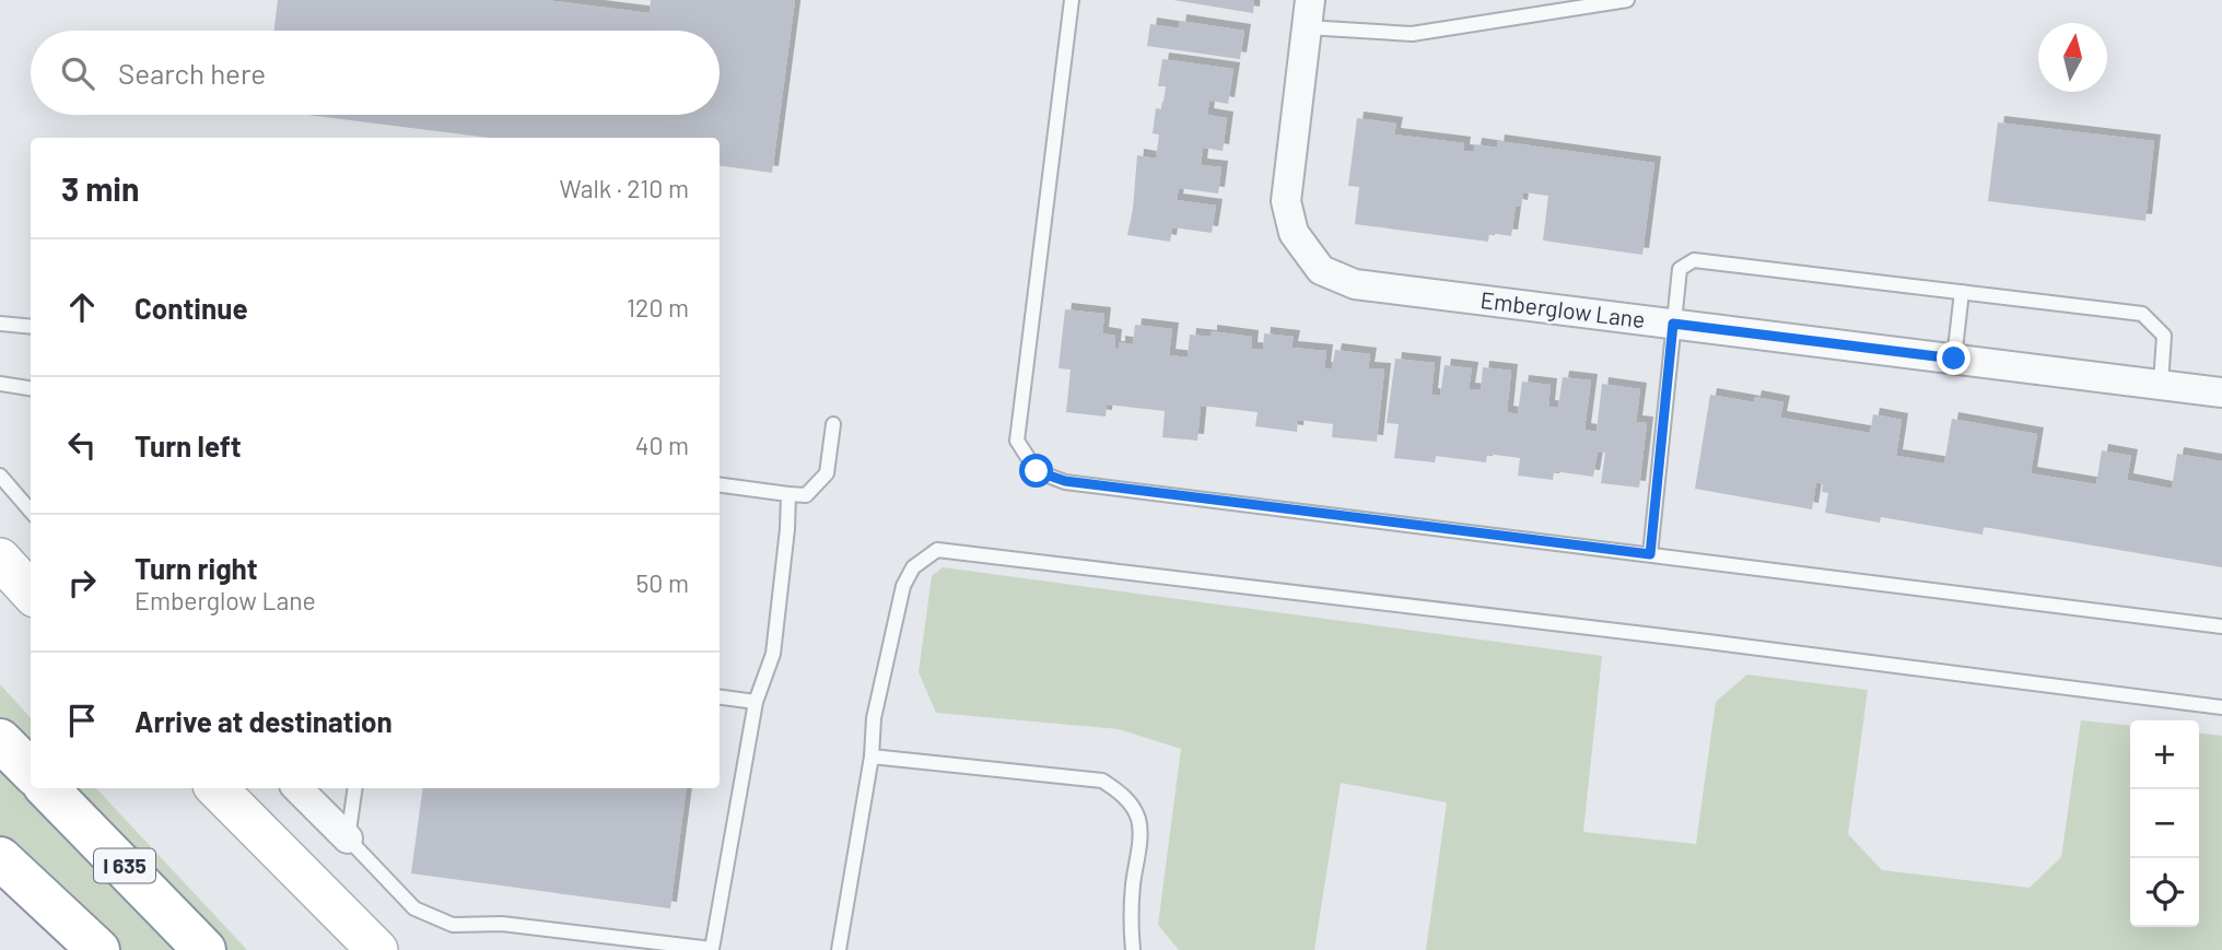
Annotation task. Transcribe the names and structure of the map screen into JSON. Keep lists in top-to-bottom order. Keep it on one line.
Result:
{"streets":{"highway":["I 635"],"street":["Emberglow Lane"]},"north":"top","page":{"search":"Search here","heading":["3 min","Walk · 210 m"],"list":[["Continue","120 m"],["Turn left","40 m"],["Turn right","Emberglow Lane","50 m"],"Arrive at destination"],"map_buttons":["+","−"]}}
